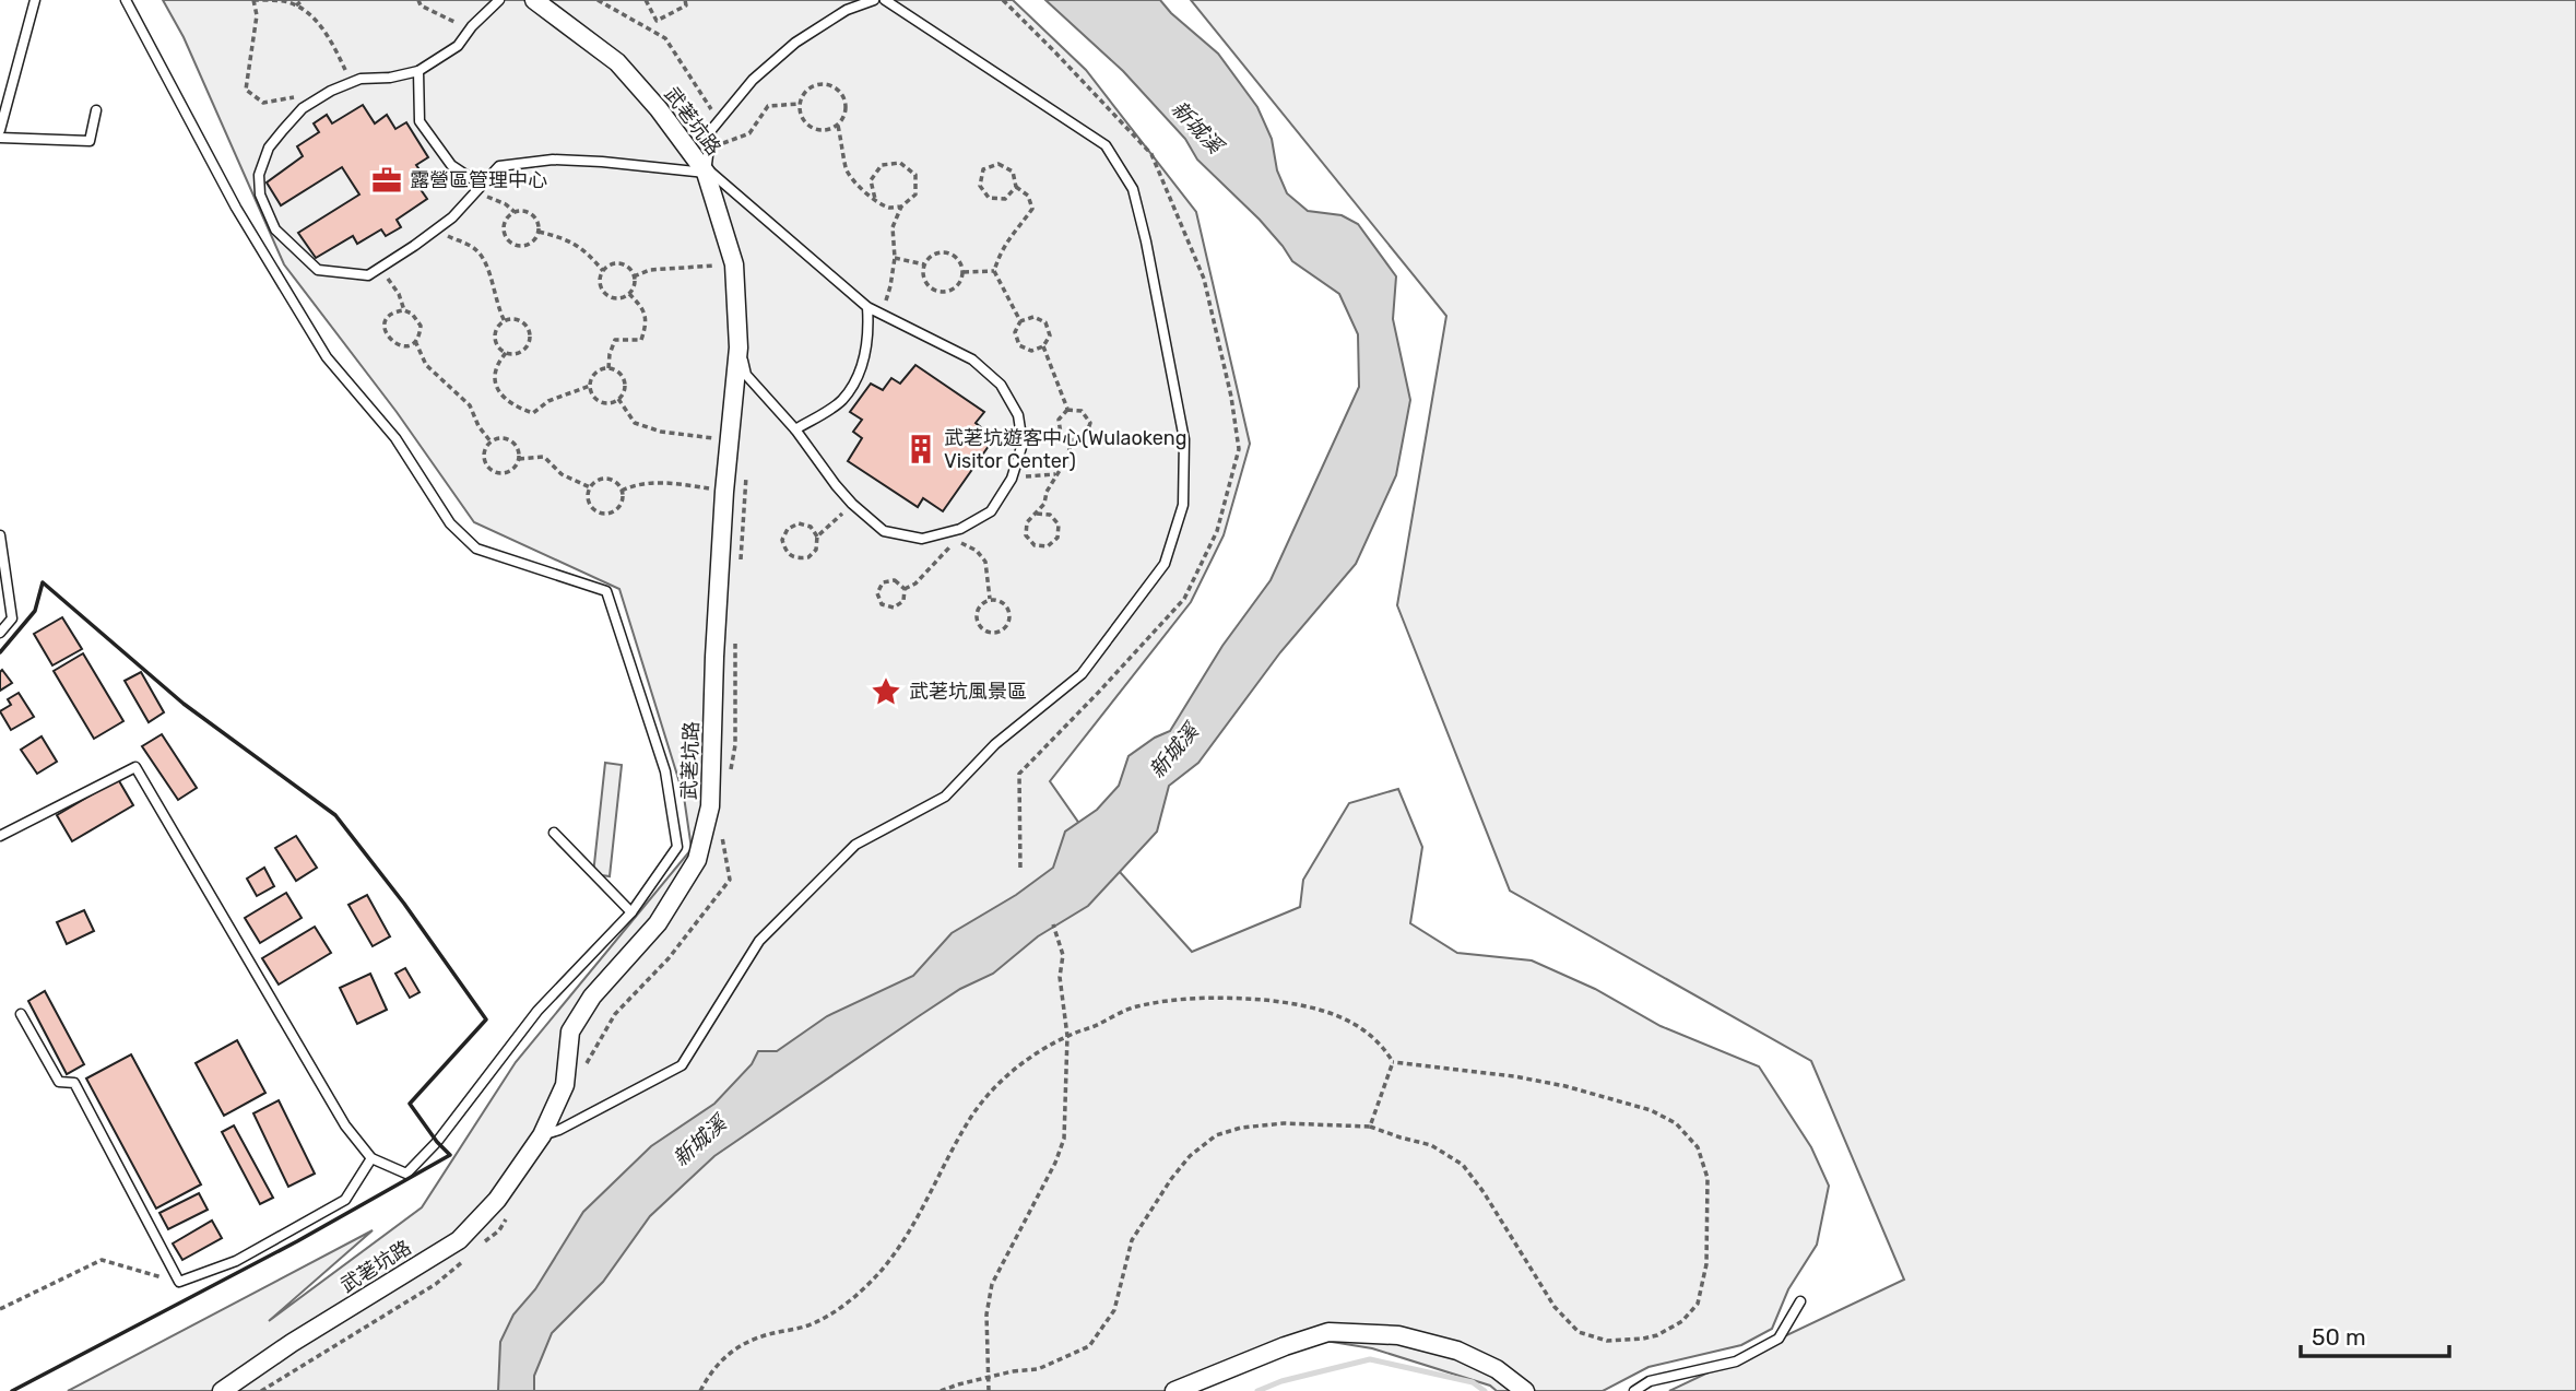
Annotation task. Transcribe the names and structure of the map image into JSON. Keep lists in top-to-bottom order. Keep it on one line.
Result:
{"streets":{"street":["武荖坑路"]},"water":["新城溪"],"places":{"office":["露營區管理中心"],"building":["武荖坑遊客中心(Wulaokeng Visitor Center)"],"place":["武荖坑風景區"]},"scale_bar":"50 m"}
